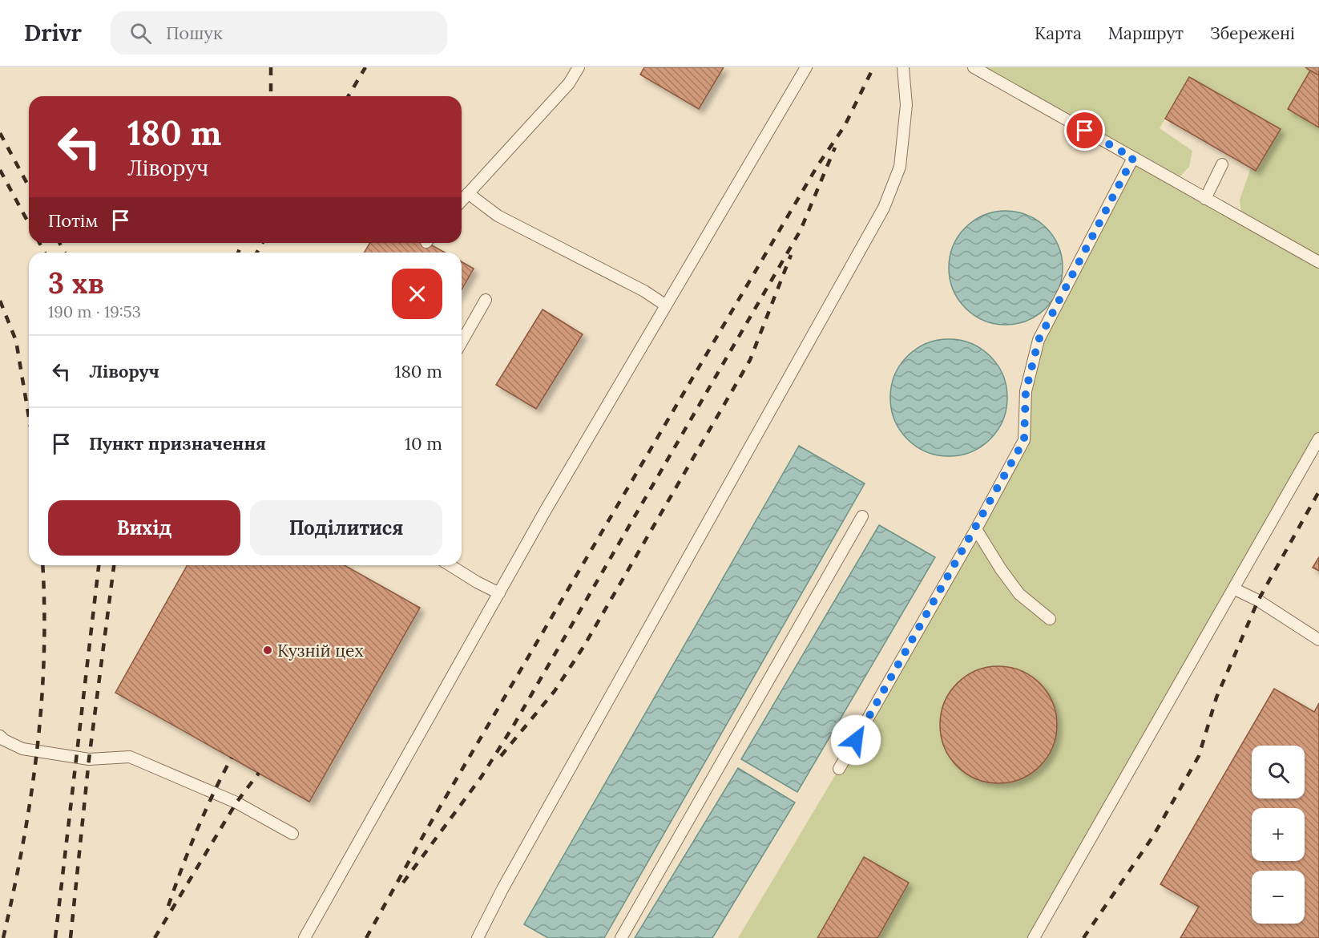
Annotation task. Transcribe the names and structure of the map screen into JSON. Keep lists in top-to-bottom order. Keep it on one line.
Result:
{"places":["Кузній цех"],"page":{"header":"Drivr","search":"Пошук","nav":["Карта","Маршрут","Збережені"],"turn":["180 m","Ліворуч"],"then":"Потім","heading":["3 хв","190 m · 19:53"],"list":[{"name":"Ліворуч","value":"180 m"},{"name":"Пункт призначення","value":"10 m"}],"buttons":["Вихід","Поділитися"],"map_buttons":["+","−"]}}
